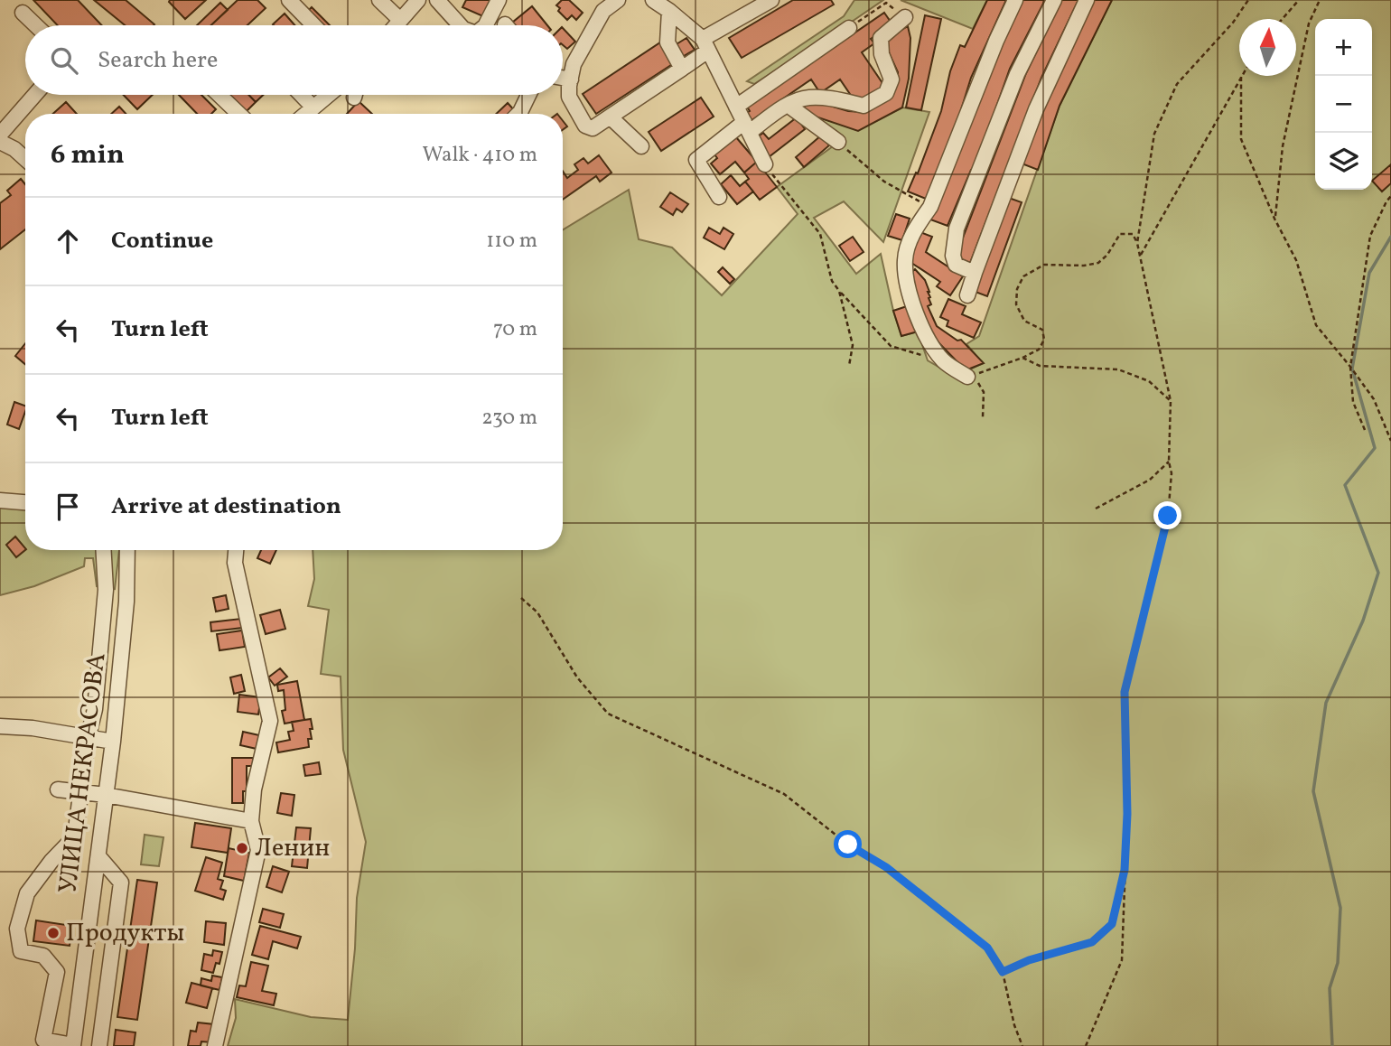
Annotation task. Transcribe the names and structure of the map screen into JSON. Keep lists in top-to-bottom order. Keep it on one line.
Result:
{"streets":{"street":["УЛИЦА НЕКРАСОВА"]},"places":["Ленин","Продукты"],"north":"top","page":{"map_buttons":["+","−"],"search":"Search here","heading":["6 min","Walk · 410 m"],"list":[["Continue","110 m"],["Turn left","70 m"],["Turn left","230 m"],"Arrive at destination"]}}
